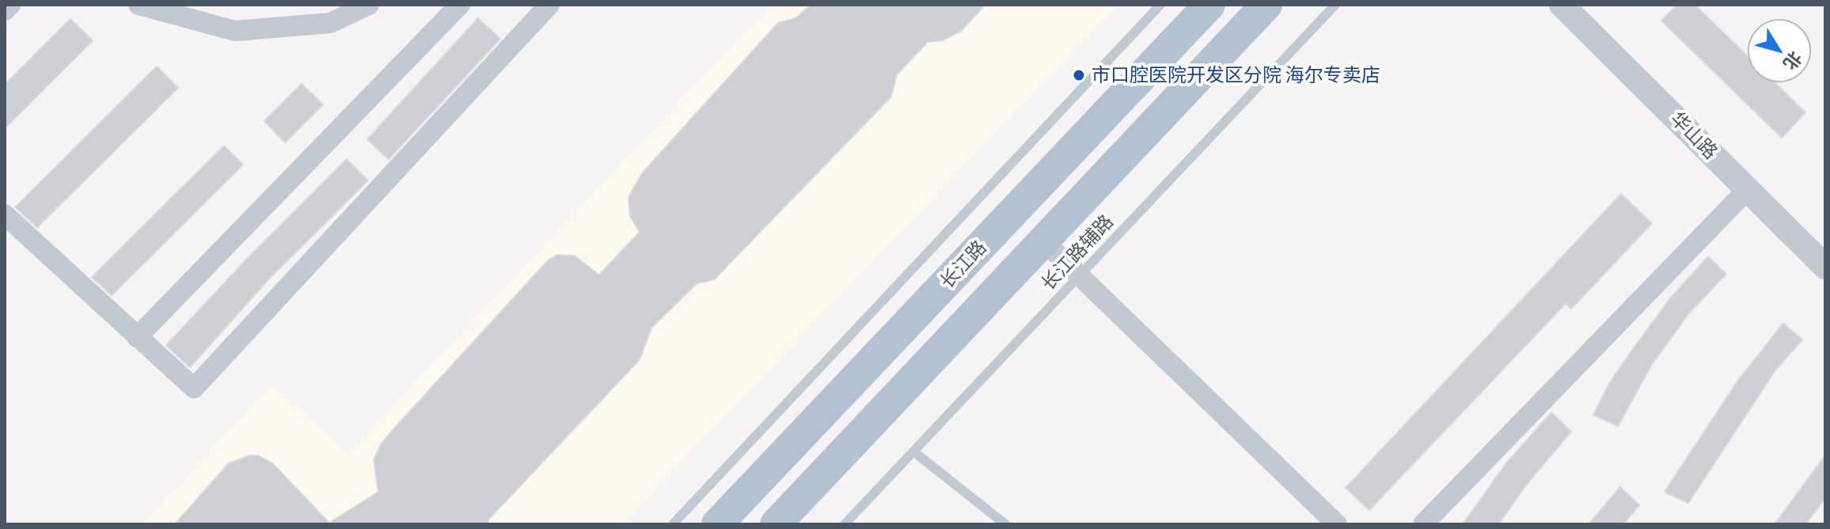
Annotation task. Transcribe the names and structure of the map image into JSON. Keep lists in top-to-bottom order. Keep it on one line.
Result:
{"streets":{"main road":["长江路"],"street":["华山路"],"lane":["长江路辅路"]},"places":["市口腔医院开发区分院 海尔专卖店"],"north":"bottom right"}
